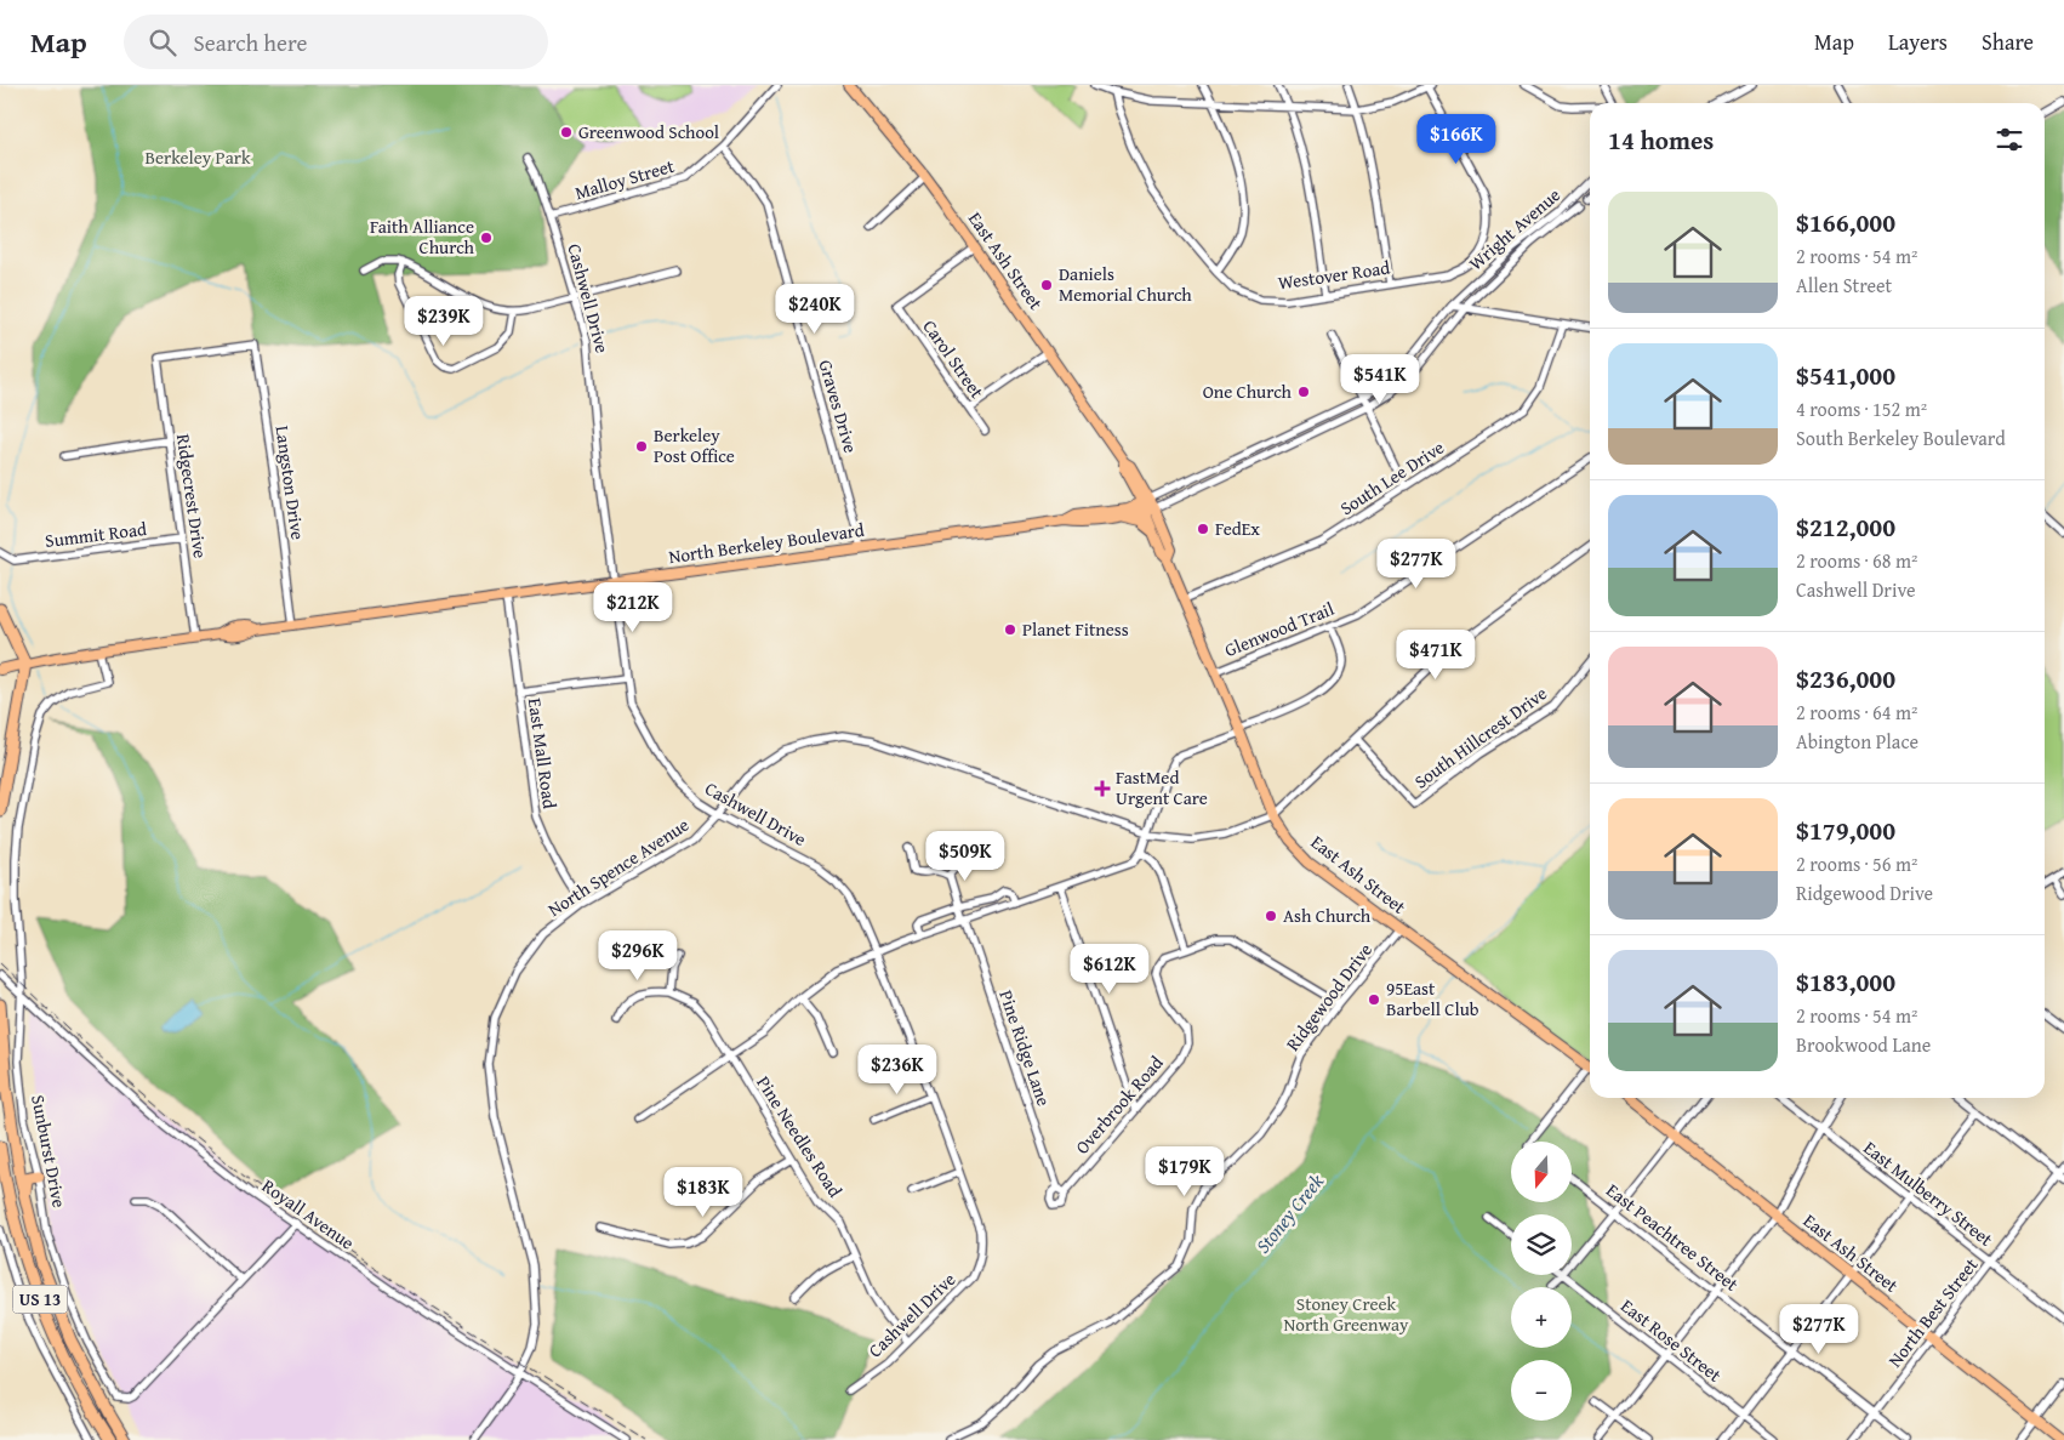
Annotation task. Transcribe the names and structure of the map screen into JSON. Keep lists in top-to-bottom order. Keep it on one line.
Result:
{"streets":{"highway":["US 13"],"main road":["East Ash Street","North Berkeley Boulevard"],"street":["Malloy Street","Wright Avenue","Westover Road","Cashwell Drive","Carol Street","Graves Drive","South Lee Drive","Langston Drive","Ridgecrest Drive","Summit Road","Glenwood Trail","South Hillcrest Drive","East Mall Road","North Spence Avenue","Ridgewood Drive","Pine Ridge Lane","Overbrook Road","Pine Needles Road","Sunburst Drive","East Mulberry Street","Royall Avenue","East Peachtree Street","North Best Street","East Rose Street"]},"crossings":[["Malloy Street","Cashwell Drive"],["Malloy Street","Graves Drive"],["Wright Avenue","East Ash Street"],["Wright Avenue","North Berkeley Boulevard"],["East Ash Street","Carol Street"],["East Ash Street","South Lee Drive"],["East Ash Street","North Berkeley Boulevard"],["East Ash Street","Glenwood Trail"],["East Ash Street","North Spence Avenue"],["East Ash Street","Ridgewood Drive"],["East Ash Street","North Best Street"],["Cashwell Drive","North Berkeley Boulevard"],["Cashwell Drive","North Spence Avenue"],["Cashwell Drive","Pine Needles Road"],["Graves Drive","North Berkeley Boulevard"],["Langston Drive","Ridgecrest Drive"],["Langston Drive","North Berkeley Boulevard"],["Ridgecrest Drive","Summit Road"],["Ridgecrest Drive","North Berkeley Boulevard"],["North Berkeley Boulevard","East Mall Road"],["North Berkeley Boulevard","Sunburst Drive"],["East Mall Road","North Spence Avenue"],["North Spence Avenue","Royall Avenue"],["Ridgewood Drive","Overbrook Road"],["Pine Ridge Lane","Overbrook Road"],["Sunburst Drive","Royall Avenue"],["East Mulberry Street","North Best Street"],["East Peachtree Street","North Best Street"]],"water":["Stoney Creek"],"parks":["Berkeley Park","Stoney Creek North Greenway"],"places":{"other":["Greenwood School","Faith Alliance Church","Daniels Memorial Church","One Church","Berkeley Post Office","FedEx","Planet Fitness","Ash Church","95East Barbell Club"],"health":["FastMed Urgent Care"]},"north":"bottom","page":{"header":"Map","search":"Search here","nav":["Map","Layers","Share"],"heading":"14 homes","price":["$166K","$240K","$239K","$541K","$277K","$212K","$471K","$509K","$296K","$612K","$236K","$179K","$183K","$277K"],"list":[{"name":"$166,000","note":"2 rooms · 54 m² · Allen Street"},{"name":"$541,000","note":"4 rooms · 152 m² · South Berkeley Boulevard"},{"name":"$212,000","note":"2 rooms · 68 m² · Cashwell Drive"},{"name":"$236,000","note":"2 rooms · 64 m² · Abington Place"},{"name":"$179,000","note":"2 rooms · 56 m² · Ridgewood Drive"},{"name":"$183,000","note":"2 rooms · 54 m² · Brookwood Lane"}],"map_buttons":["+","−"]}}
